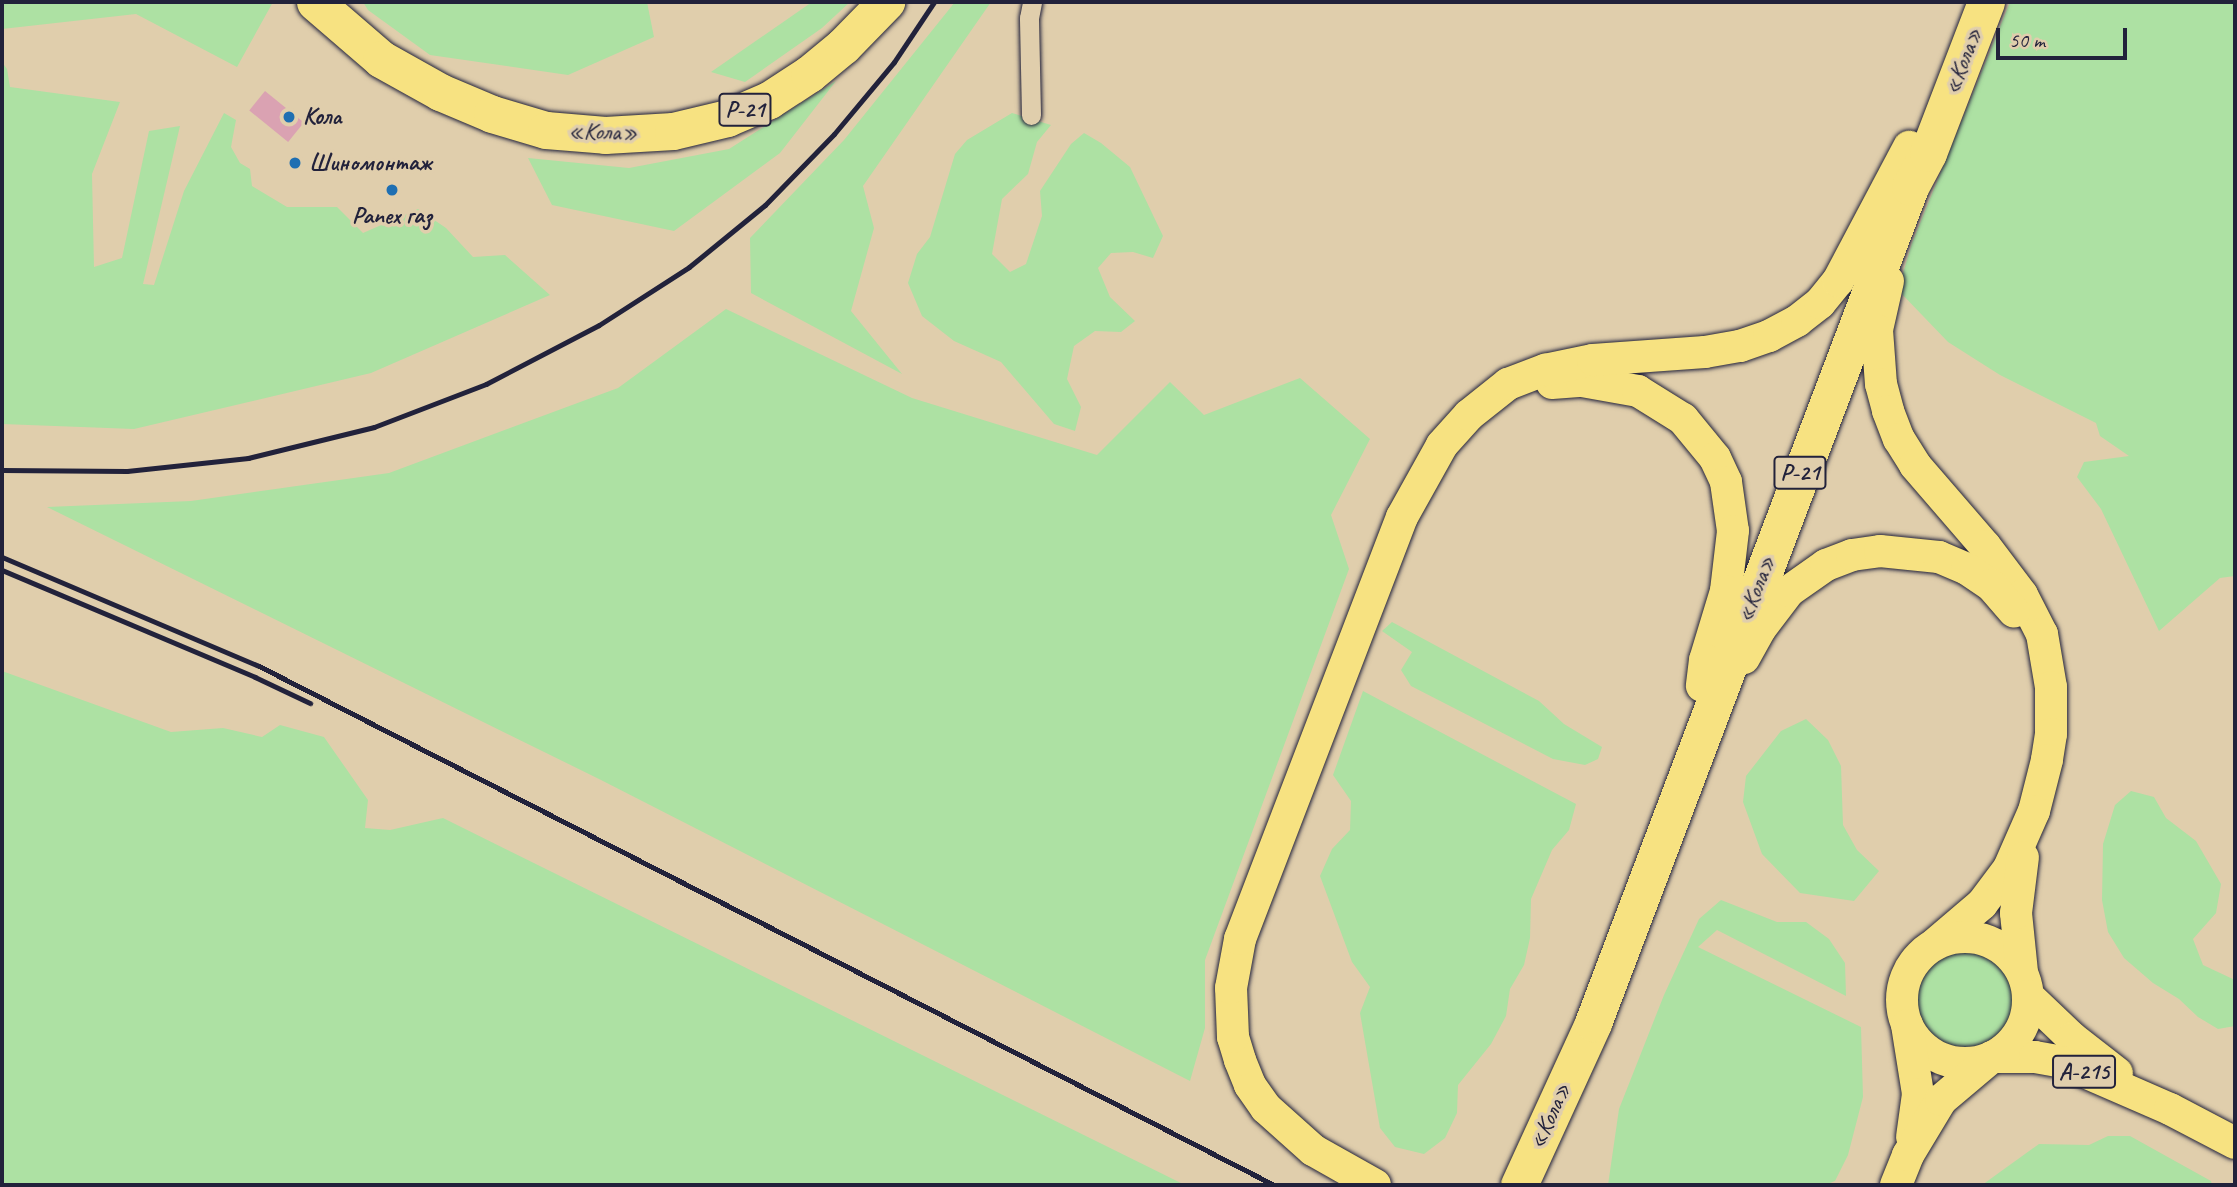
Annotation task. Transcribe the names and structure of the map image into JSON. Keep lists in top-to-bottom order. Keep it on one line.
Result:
{"streets":{"highway":["«Кола»","Р-21"],"main road":["А-215"]},"places":["Кола","Шиномонтаж","Panex газ"],"scale_bar":"50 m"}
